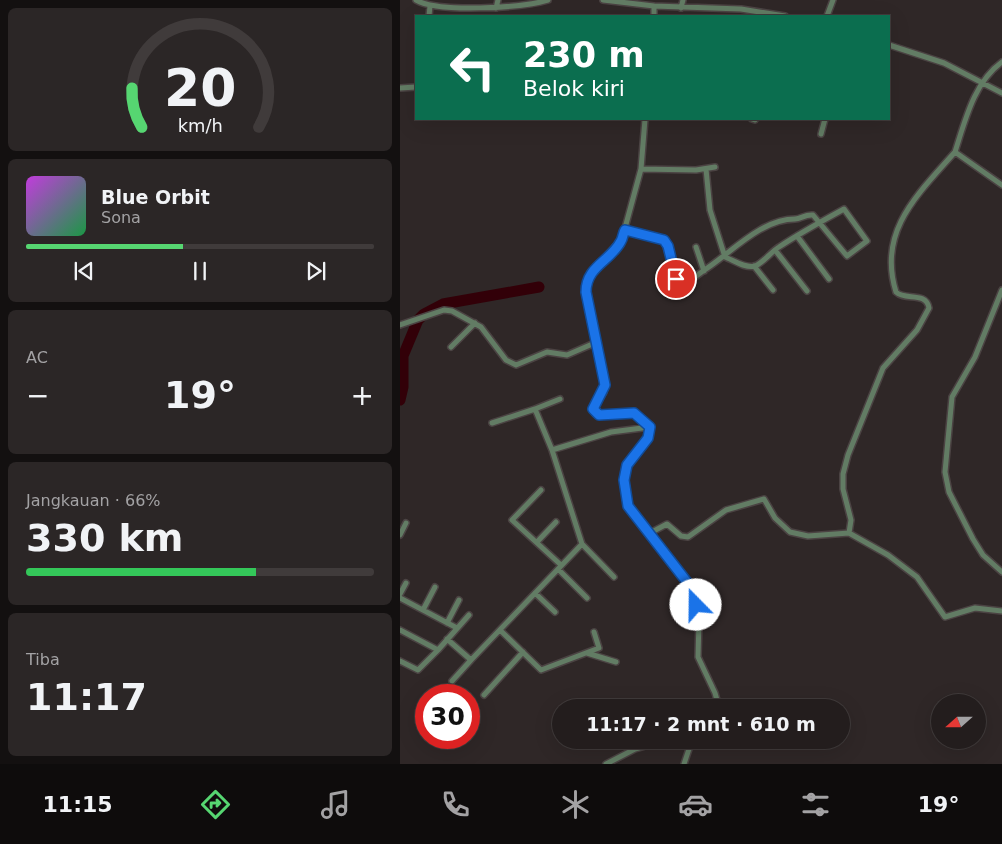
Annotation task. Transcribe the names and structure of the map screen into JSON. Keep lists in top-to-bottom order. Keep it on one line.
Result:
{"north":"left","page":{"turn":["230 m","Belok kiri"],"song":["Blue Orbit","Sona"],"tile":["AC",["Jangkauan · 66%","330 km"],["Tiba","11:17"]],"heat":["−","19°","+"],"limit":"30","trip":"11:17 · 2 mnt · 610 m","tabs":["11:15","19°"],"gauge":["20","km/h"]}}
